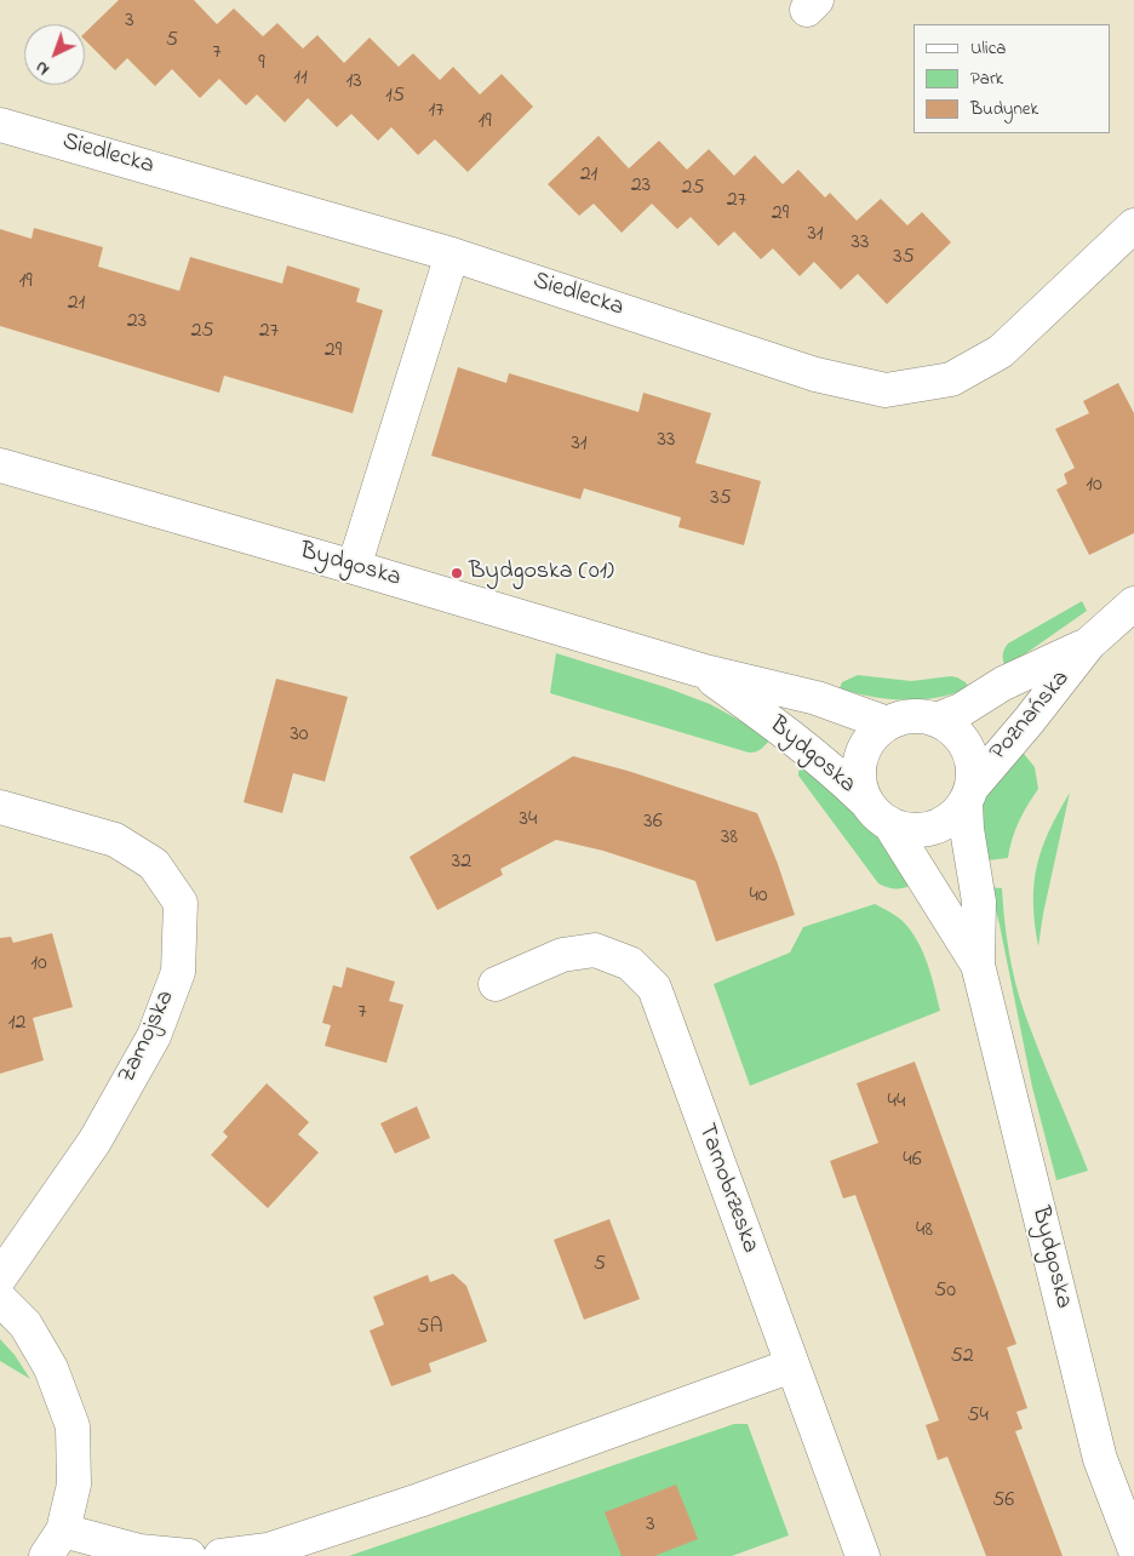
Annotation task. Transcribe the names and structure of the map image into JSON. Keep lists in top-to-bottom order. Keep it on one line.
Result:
{"streets":{"street":["Siedlecka","Bydgoska","Poznańska","Zamojska","Tarnobrzeska"]},"crossings":[["Bydgoska","Poznańska"]],"places":["Bydgoska (01)"],"house_numbers":["3","5","7","9","11","13","15","17","19","21","23","25","27","29","31","33","35","19","21","23","25","27","29","33","31","10","35","30","34","36","38","32","40","10","7","12","44","46","48","5","50","5A","52","54","56","3"],"legend":["Ulica","Park","Budynek"],"north":"bottom left"}
